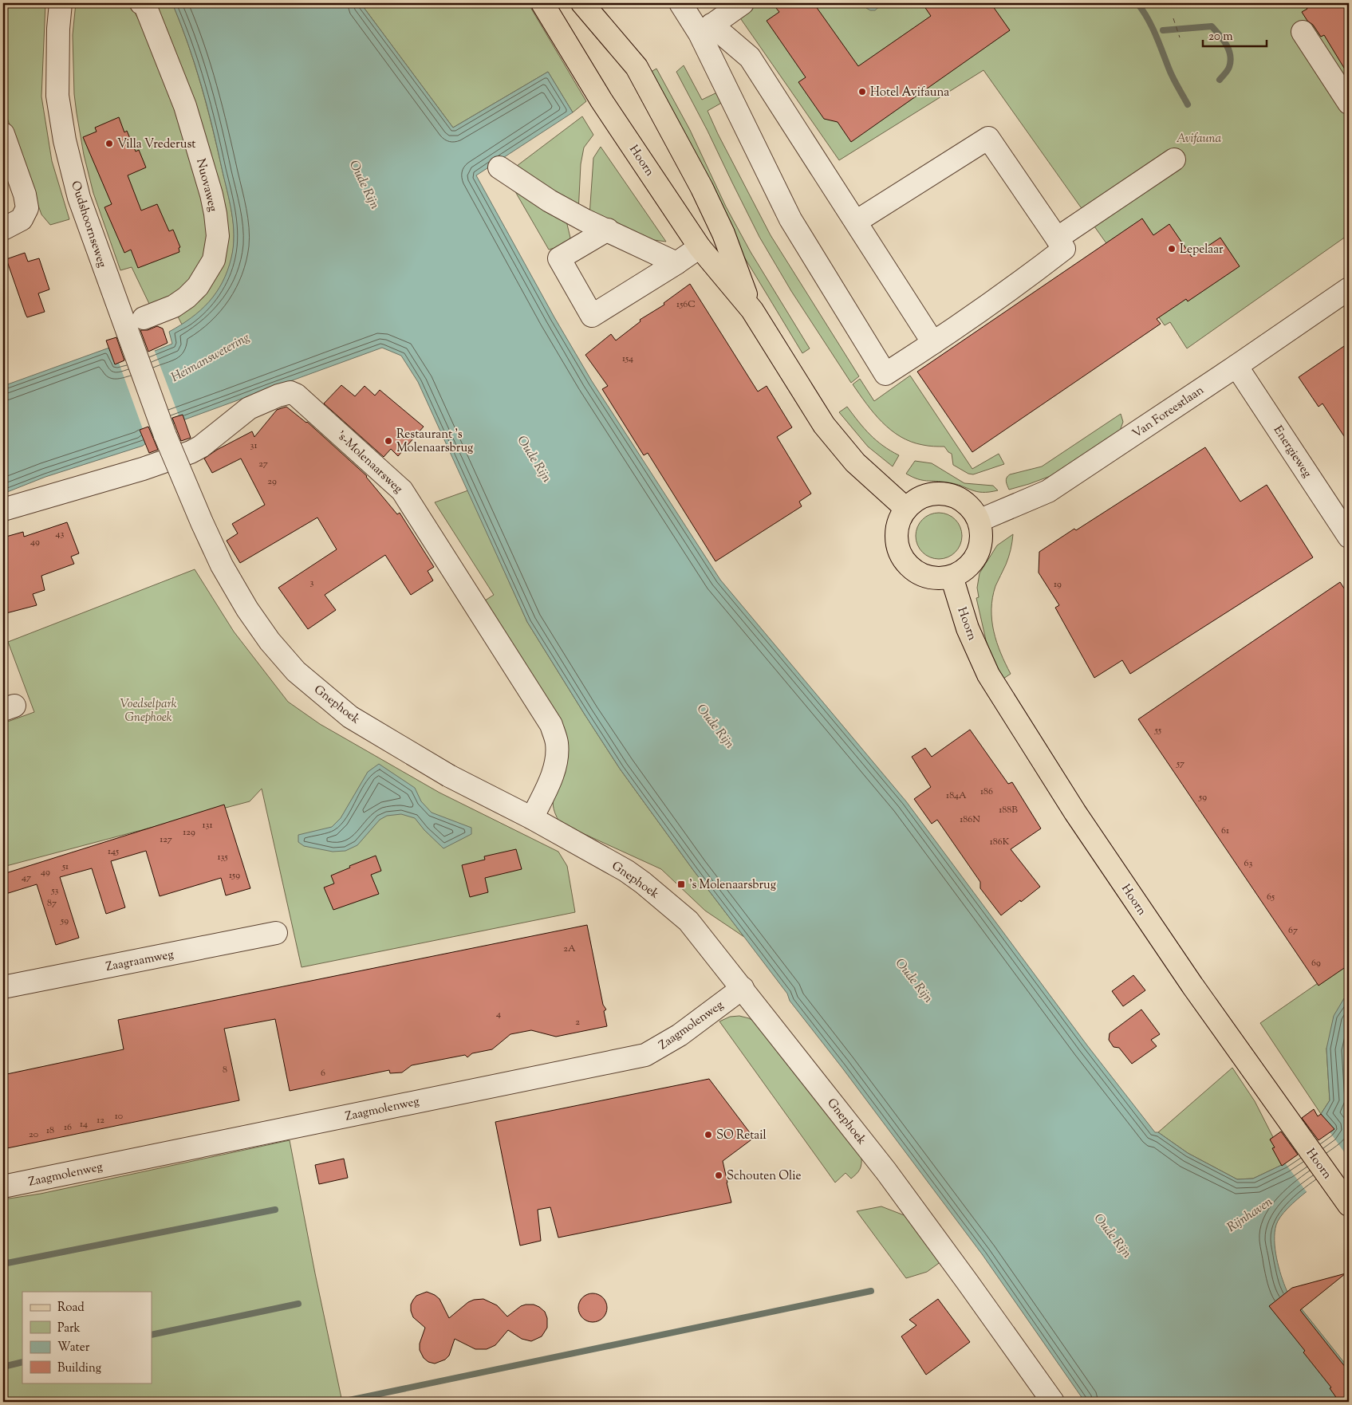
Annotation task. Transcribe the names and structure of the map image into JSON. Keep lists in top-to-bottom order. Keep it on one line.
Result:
{"streets":{"main road":["Hoorn"],"street":["Nuovaweg","Oudshoornseweg","Van Foreestlaan","Energieweg","'s-Molenaarsweg","Gnephoek","Zaagraamweg","Zaagmolenweg"]},"crossings":[["Hoorn","Van Foreestlaan"],["Oudshoornseweg","Gnephoek"],["Van Foreestlaan","Energieweg"],["'s-Molenaarsweg","Gnephoek"],["Gnephoek","Zaagmolenweg"]],"water":["Oude Rijn","Heimanswetering","Rijnhaven"],"parks":["Avifauna","Voedselpark Gnephoek"],"places":{"other":["Hotel Avifauna","Villa Vrederust","Lepelaar","Restaurant 's Molenaarsbrug","SO Retail","Schouten Olie"],"transit":["'s Molenaarsbrug"]},"house_numbers":["156C","154","31","27","29","43","49","3","19","55","57","186","184A","59","188B","186N","131","61","129","127","186K","145","135","63","51","49","159","47","53","65","87","59","67","2A","69","4","2","8","6","10","12","14","16","18","20"],"legend":["Road","Park","Water","Building"],"scale_bar":"20 m"}
